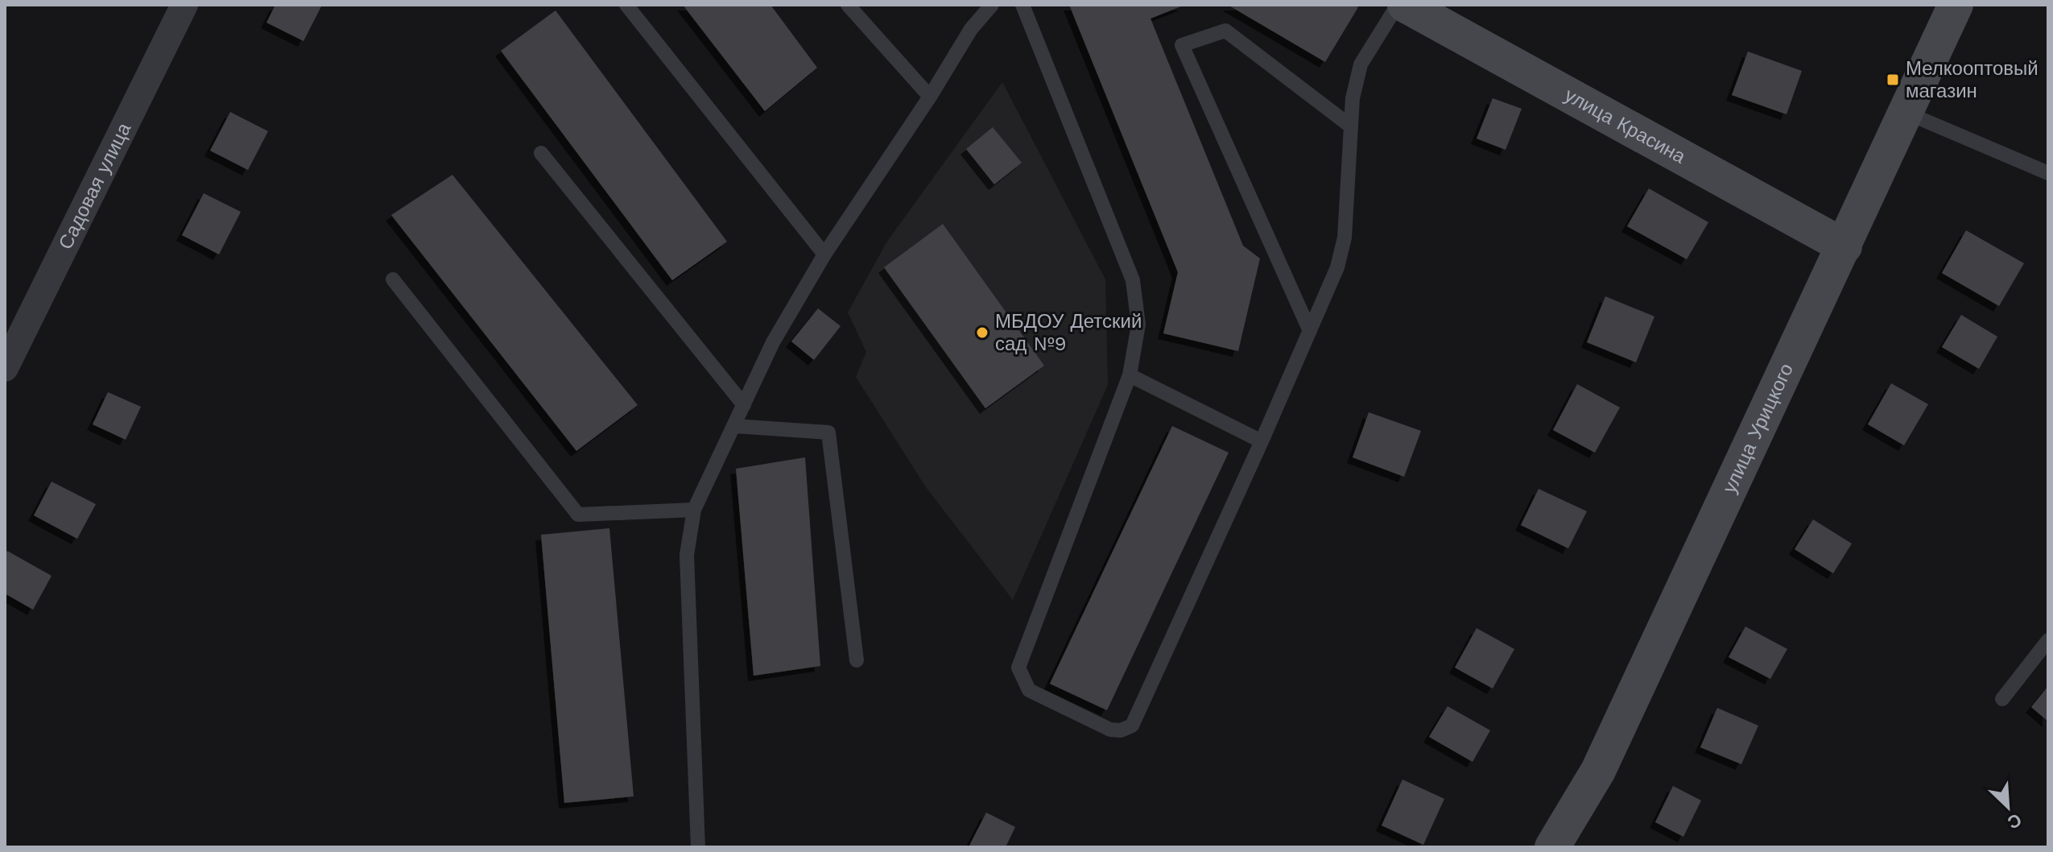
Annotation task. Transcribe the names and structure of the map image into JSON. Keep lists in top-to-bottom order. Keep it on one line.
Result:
{"streets":{"main road":["улица Красина","улица Урицкого"],"street":["Садовая улица"]},"crossings":[["улица Красина","улица Урицкого"]],"places":{"transit":["Мелкооптовый магазин"],"other":["МБДОУ Детский сад №9"]},"north":"bottom right"}
